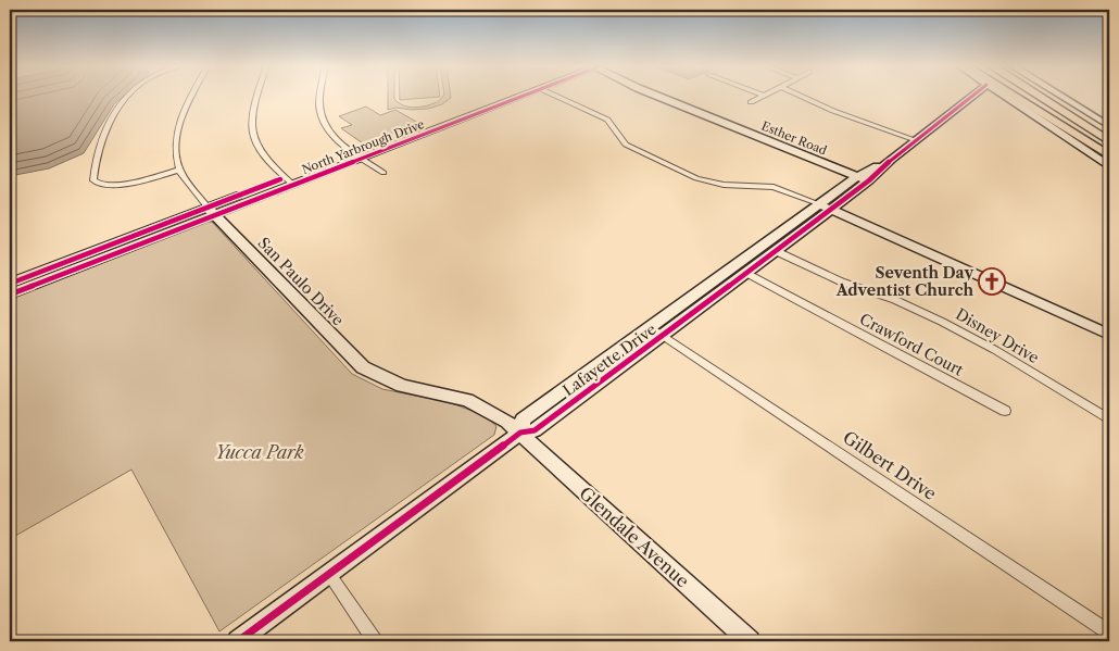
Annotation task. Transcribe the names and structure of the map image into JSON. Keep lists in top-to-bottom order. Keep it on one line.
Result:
{"streets":{"main road":["North Yarbrough Drive"],"street":["Esther Road","San Paulo Drive","Disney Drive","Crawford Court","Lafayette Drive","Gilbert Drive","Glendale Avenue"]},"crossings":[["Esther Road","Lafayette Drive"],["North Yarbrough Drive","San Paulo Drive"],["San Paulo Drive","Lafayette Drive"],["San Paulo Drive","Glendale Avenue"],["Disney Drive","Lafayette Drive"],["Crawford Court","Lafayette Drive"],["Lafayette Drive","Gilbert Drive"],["Lafayette Drive","Glendale Avenue"]],"parks":["Yucca Park"],"places":{"church":["Seventh Day Adventist Church"]}}
